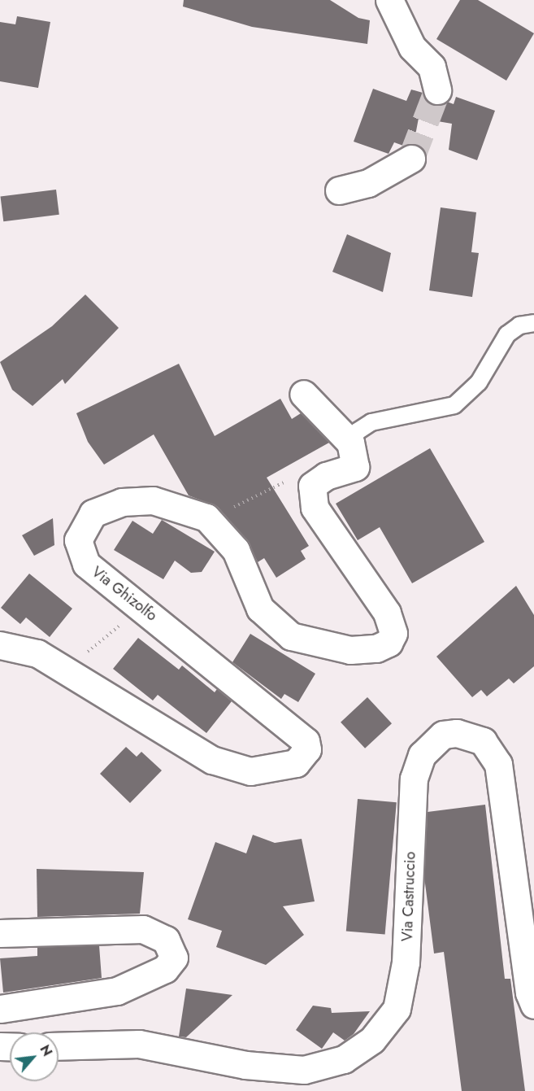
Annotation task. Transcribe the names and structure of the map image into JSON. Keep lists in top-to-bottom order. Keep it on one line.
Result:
{"streets":{"street":["Via Ghizolfo","Via Castruccio"]},"north":"top right"}
